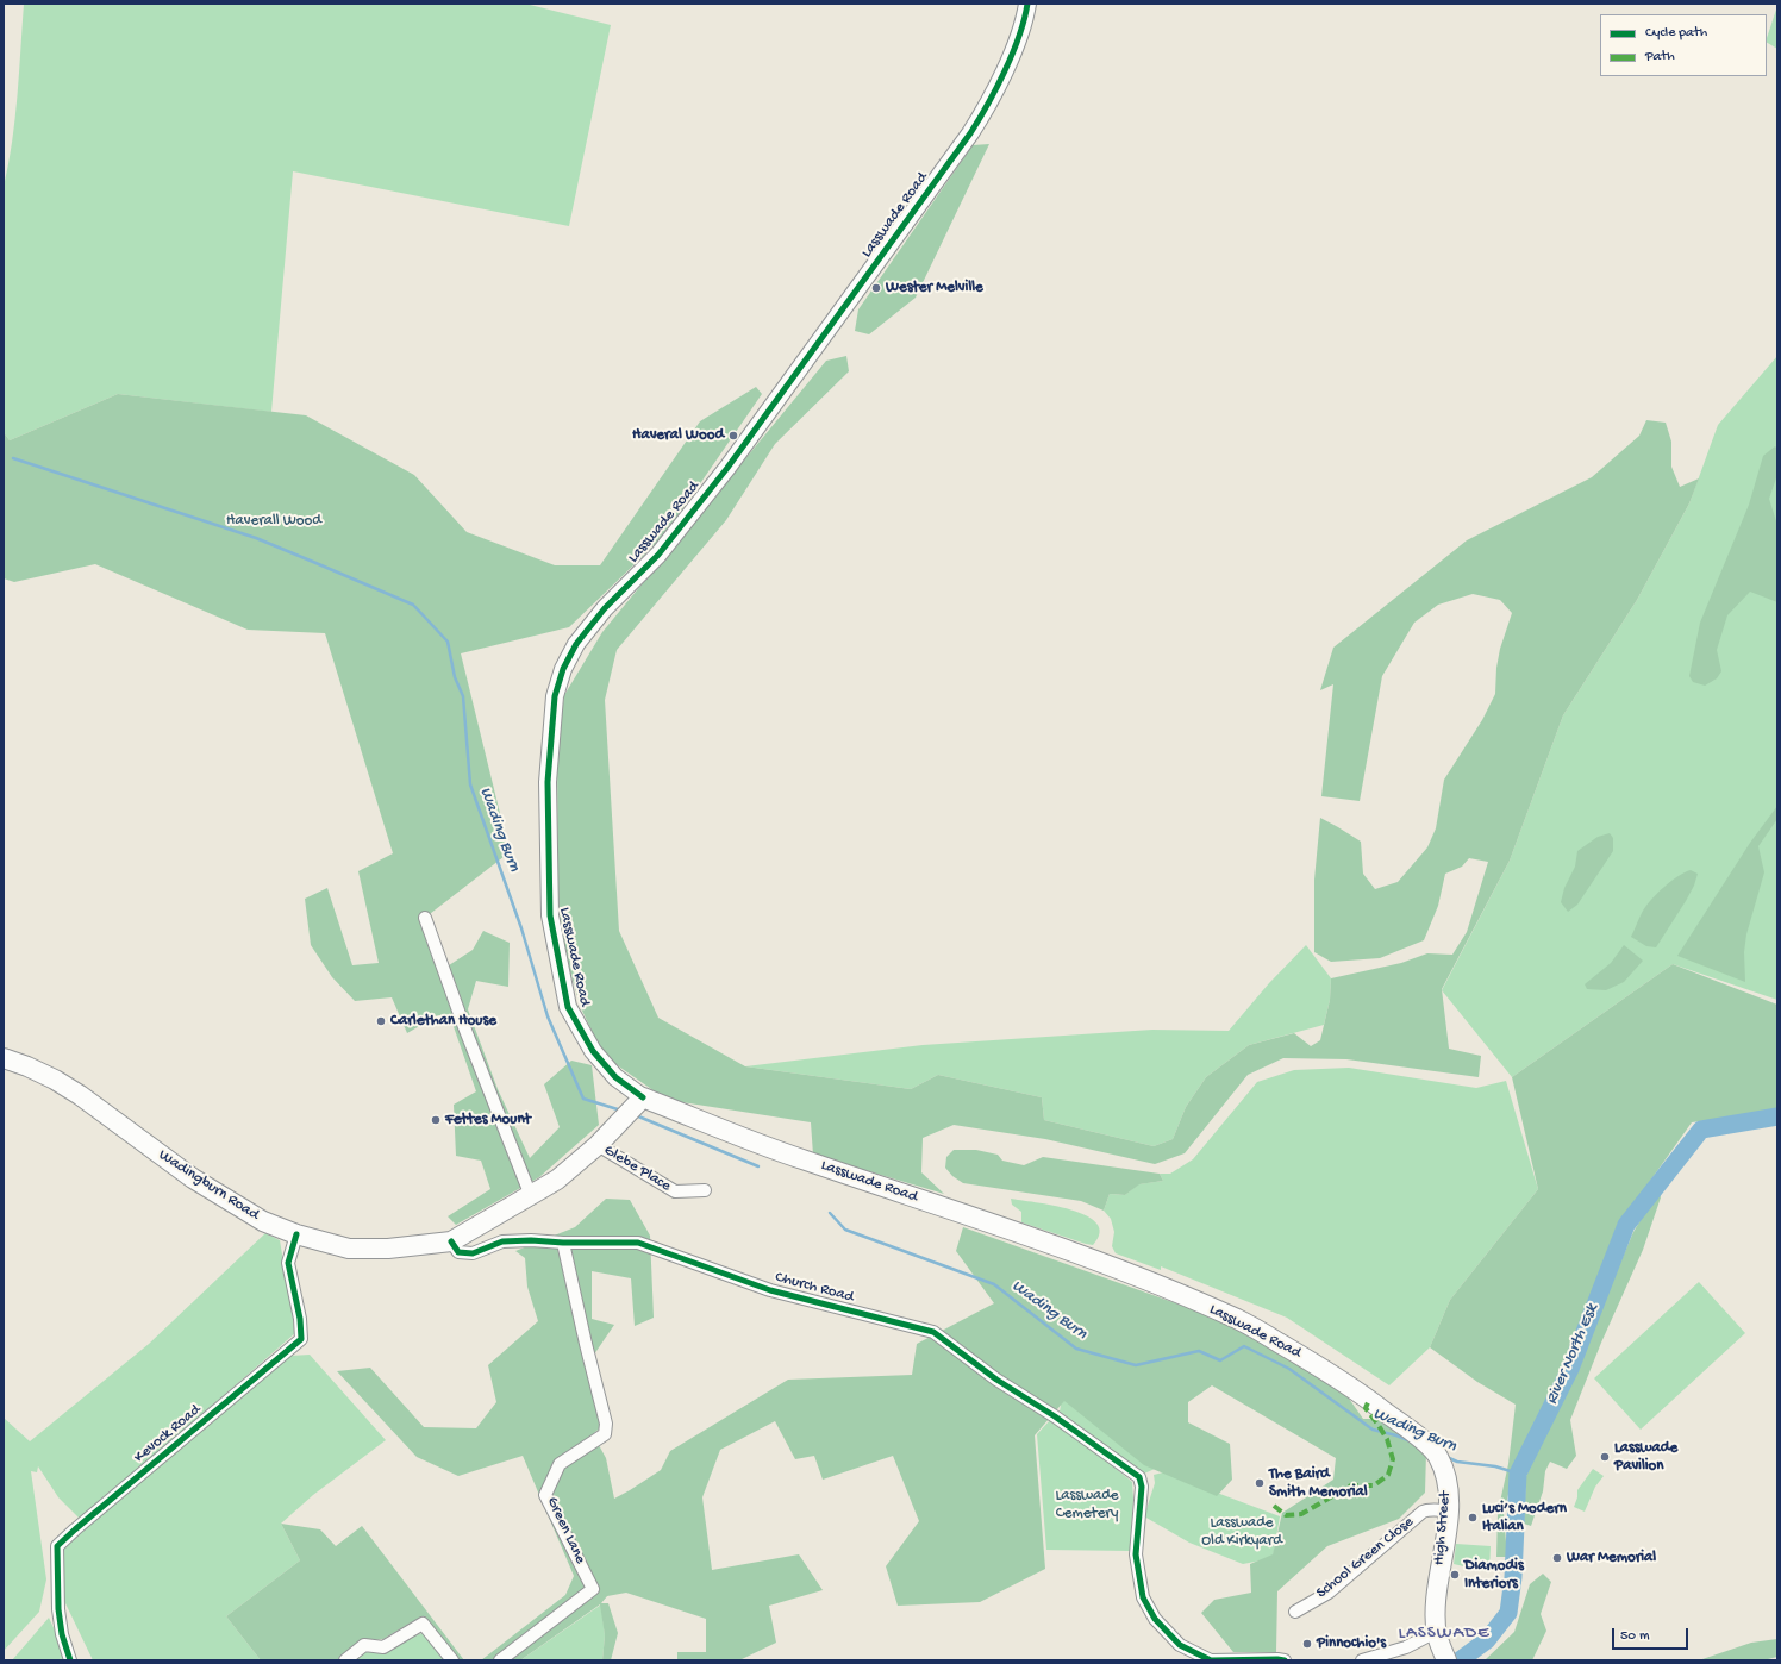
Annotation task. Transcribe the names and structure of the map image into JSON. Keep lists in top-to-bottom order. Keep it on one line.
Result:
{"streets":{"main road":["Lasswade Road","Wadingburn Road","High Street"],"street":["Glebe Place","Church Road","Kevock Road","Green Lane","School Green Close"]},"crossings":[["Lasswade Road","Wadingburn Road"],["Lasswade Road","High Street"],["Glebe Place","Wadingburn Road"],["Wadingburn Road","Church Road"],["Wadingburn Road","Kevock Road"],["Church Road","Green Lane"],["High Street","School Green Close"]],"districts":["LASSWADE"],"water":["Wading Burn","River North Esk"],"parks":["Haverall Wood","Lasswade Cemetery","Lasswade Old Kirkyard"],"places":["Wester Melville","Haveral Wood","Carlethan House","Fettes Mount","Lasswade Pavilion","The Baird Smith Memorial","Luci’s Modern Italian","War Memorial","Diamodis Interiors","Pinnochio's"],"legend":["Cycle path","Path"],"scale_bar":"50 m"}
